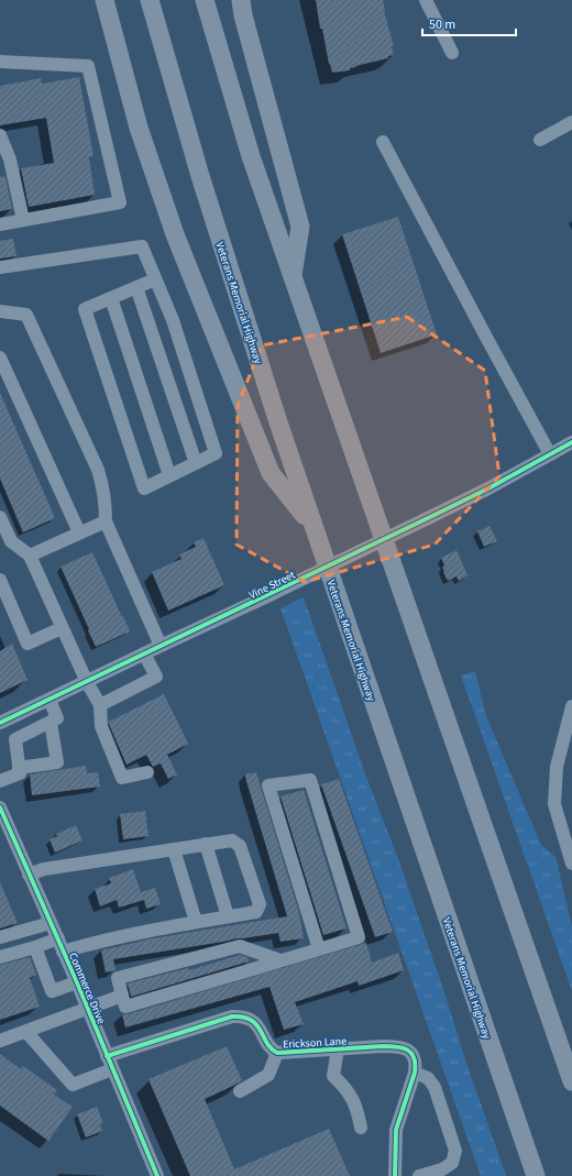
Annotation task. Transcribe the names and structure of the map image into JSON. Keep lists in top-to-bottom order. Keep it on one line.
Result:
{"streets":{"highway":["Veterans Memorial Highway"],"street":["Vine Street","Commerce Drive","Erickson Lane"]},"crossings":[["Commerce Drive","Erickson Lane"]],"scale_bar":"50 m"}
